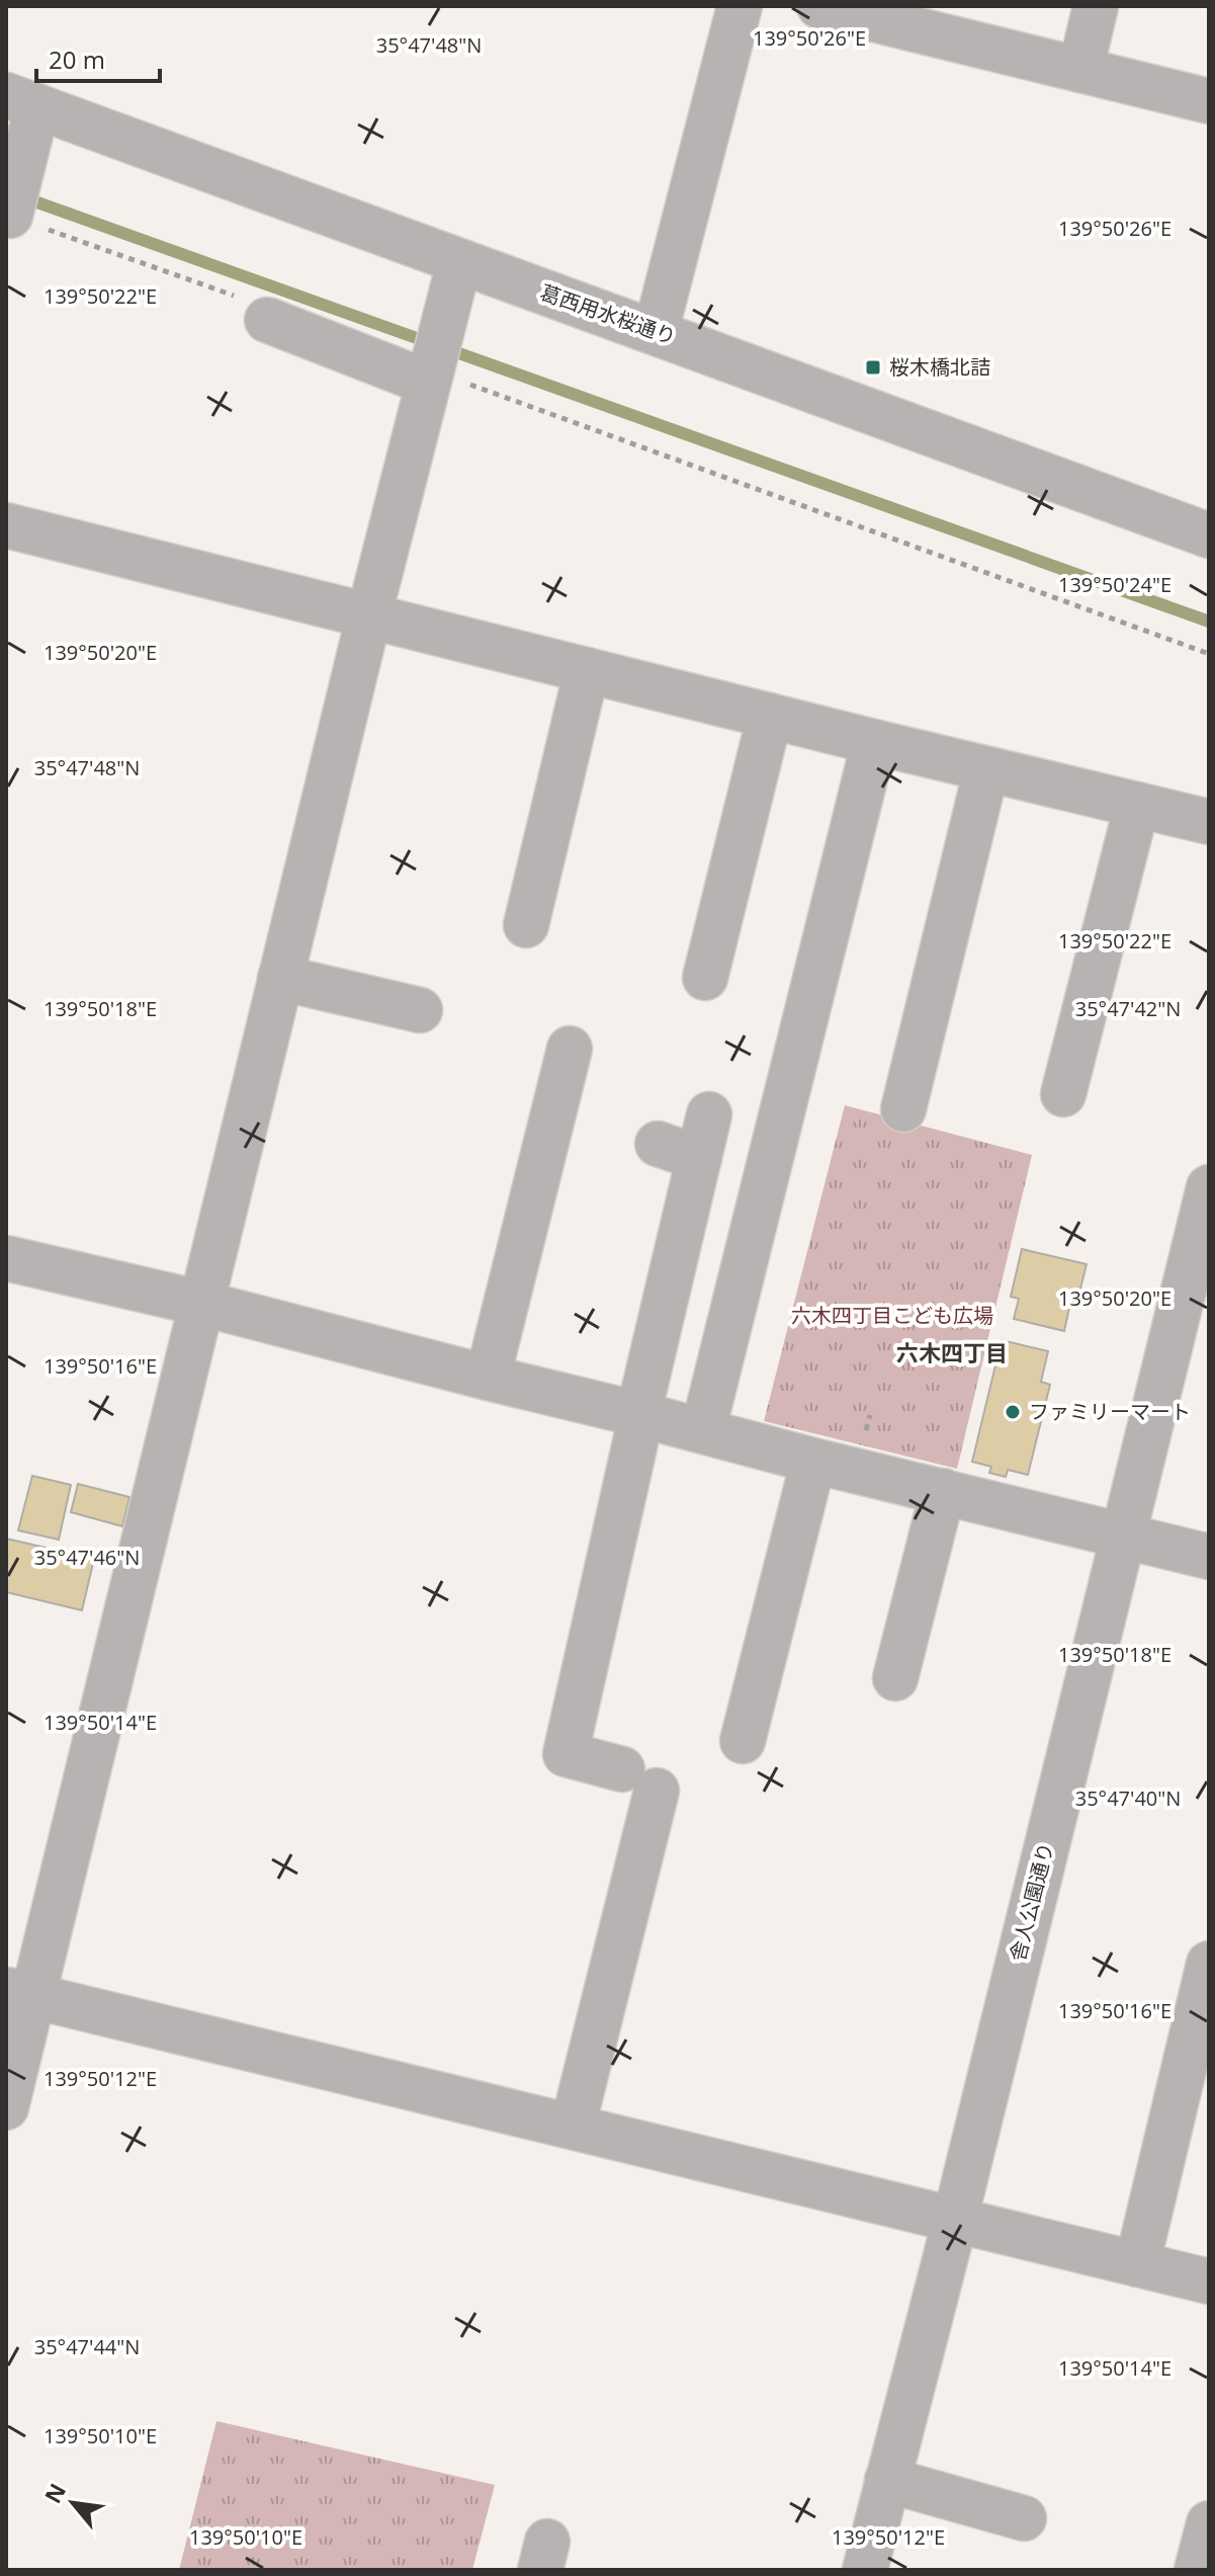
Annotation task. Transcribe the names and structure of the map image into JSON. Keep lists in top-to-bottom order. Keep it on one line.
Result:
{"streets":{"street":["葛西用水桜通り","舎人公園通り"]},"districts":["六木四丁目"],"parks":["六木四丁目こども広場"],"places":{"transit":["桜木橋北詰"],"other":["ファミリーマート"]},"scale_bar":"20 m","north":"top left","coordinates":["139°50'26\"E","35°47'48\"N","139°50'22\"E","139°50'24\"E","139°50'20\"E","35°47'42\"N","139°50'18\"E","139°50'16\"E","35°47'46\"N","139°50'14\"E","35°47'40\"N","139°50'12\"E","35°47'44\"N","139°50'10\"E"]}
